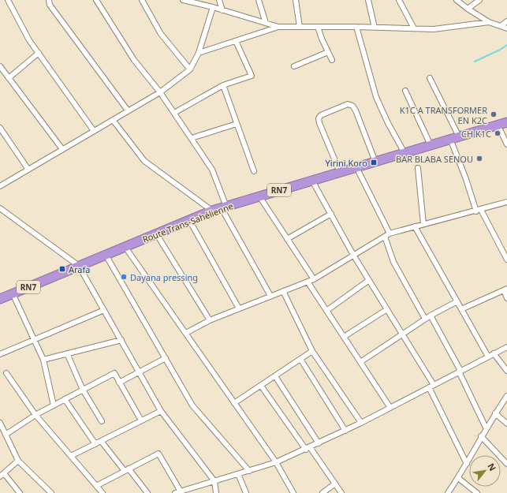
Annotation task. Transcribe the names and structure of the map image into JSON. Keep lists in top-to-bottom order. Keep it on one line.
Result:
{"streets":{"highway":["RN7","Route Trans-Sahélienne"]},"places":{"other":["K1C A TRANSFORMER EN K2C","CH K1C","BAR BLABA SENOU","Dayana pressing"],"transit":["Yirini Koro","Arafa"]},"north":"top right"}
